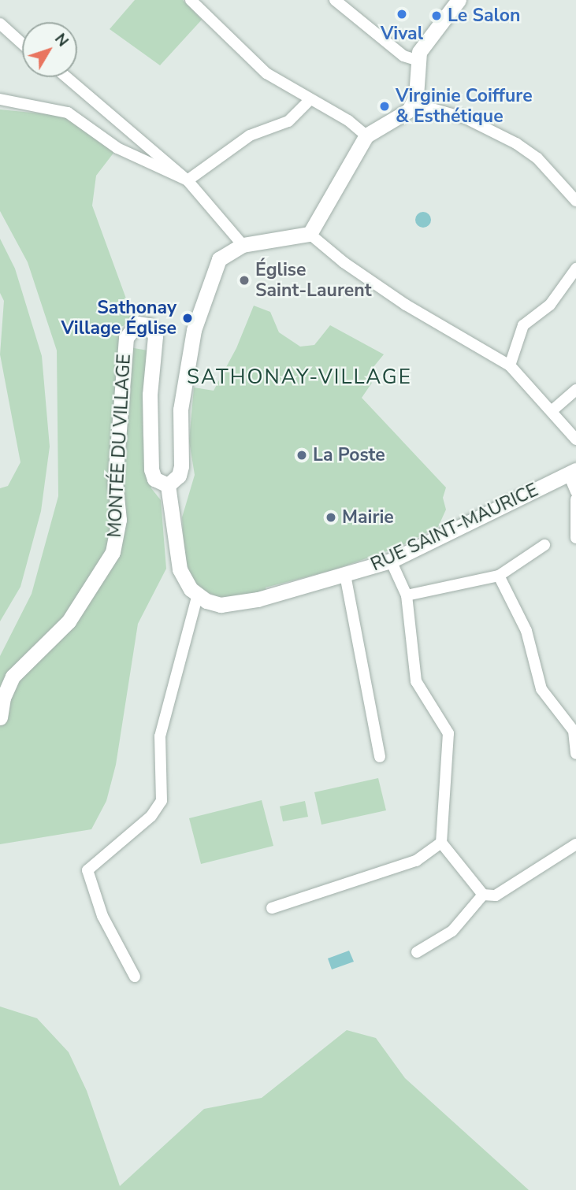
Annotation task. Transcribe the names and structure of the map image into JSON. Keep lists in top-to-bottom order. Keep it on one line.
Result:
{"streets":{"main road":["MONTÉE DU VILLAGE","RUE SAINT-MAURICE"]},"districts":["SATHONAY-VILLAGE"],"places":["Vival","Le Salon","Virginie Coiffure & Esthétique","Église Saint-Laurent","Sathonay Village Église","La Poste","Mairie"],"north":"top right"}
